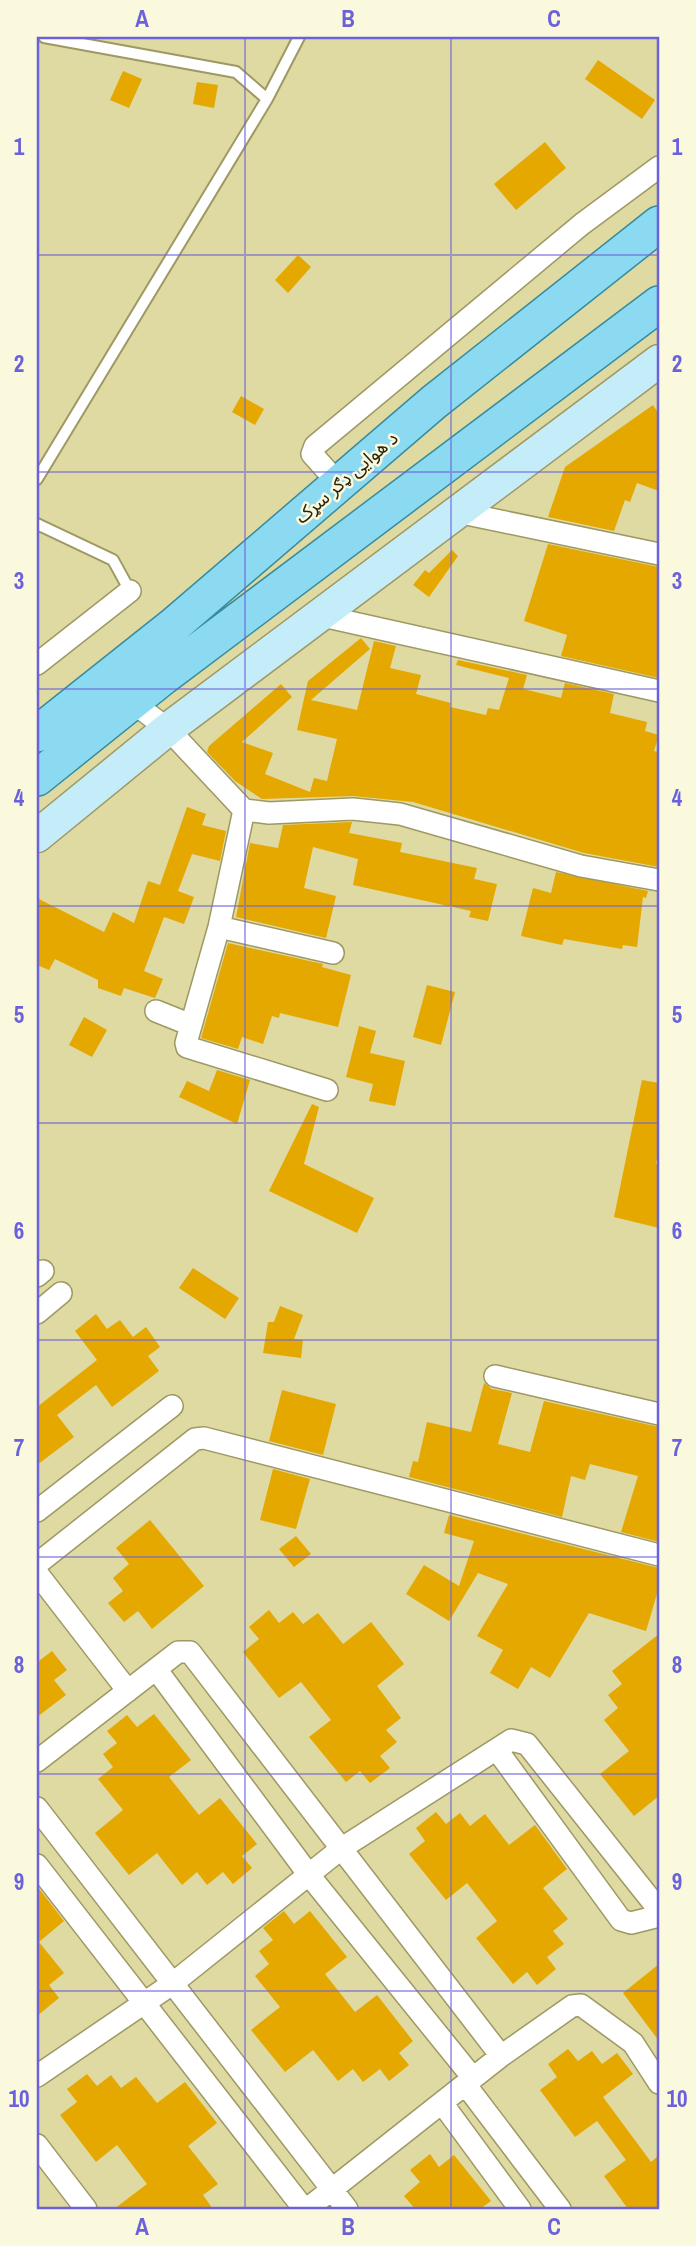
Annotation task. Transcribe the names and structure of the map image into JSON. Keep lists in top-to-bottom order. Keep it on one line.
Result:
{"streets":{"main road":["د هوایی ډګر سړک"]},"grid":{"columns":["A","B","C"],"rows":["1","2","3","4","5","6","7","8","9","10"]}}
